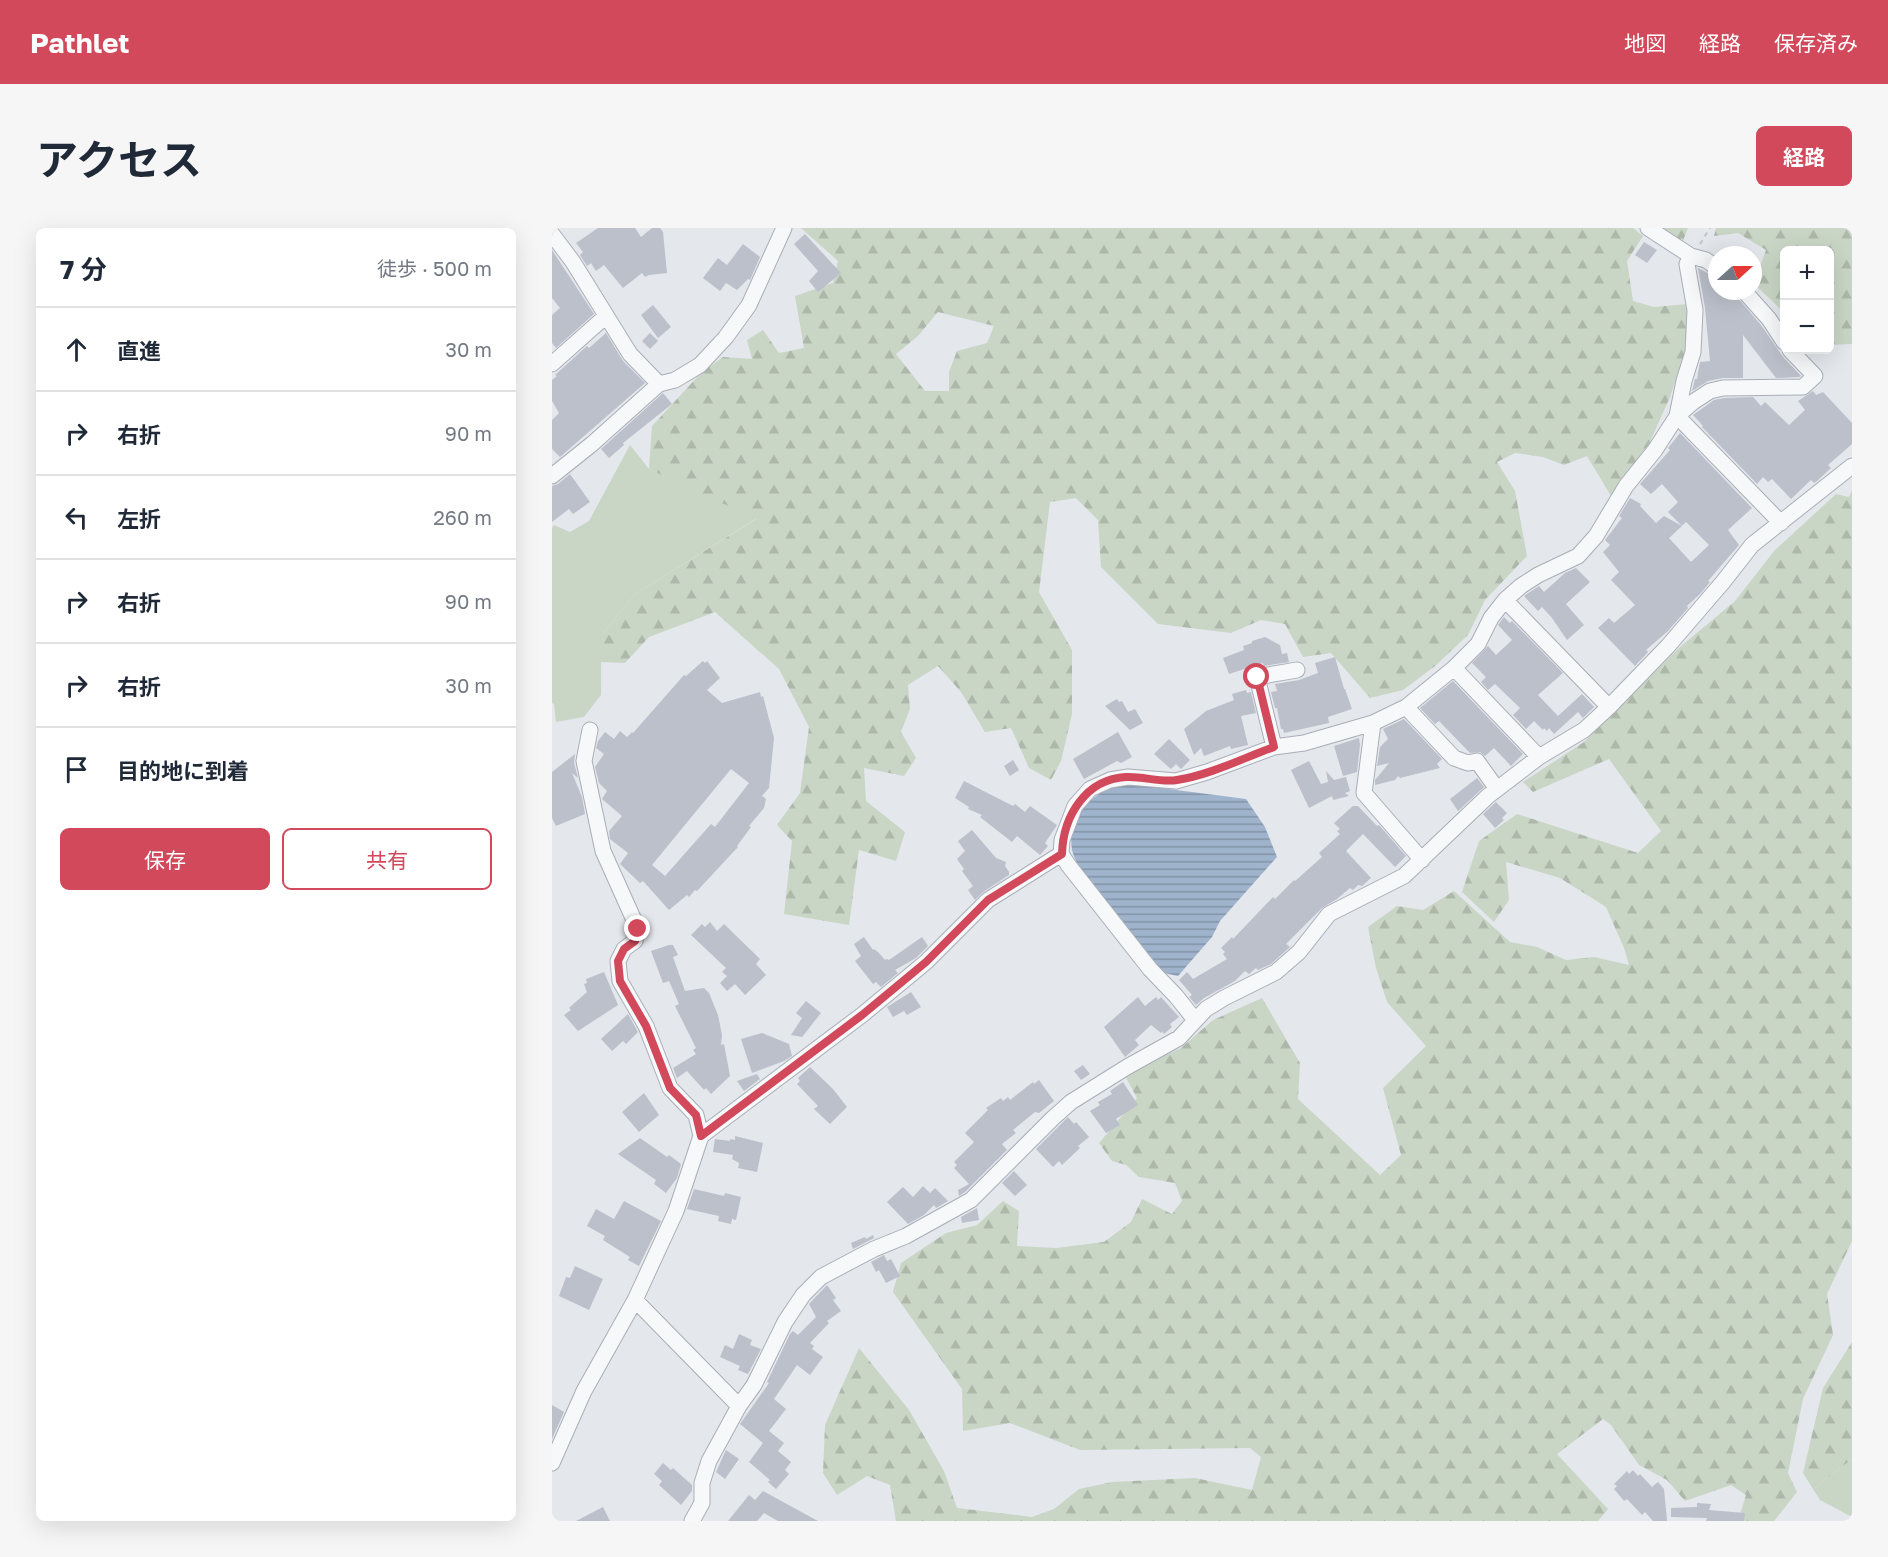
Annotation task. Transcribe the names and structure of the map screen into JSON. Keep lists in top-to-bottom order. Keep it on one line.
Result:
{"north":"right","page":{"header":"Pathlet","nav":["地図","経路","保存済み"],"title":"アクセス","buttons":["経路",["保存","共有"]],"heading":["7 分","徒歩 · 500 m"],"map_buttons":["+","−"],"list":[["直進","30 m"],["右折","90 m"],["左折","260 m"],["右折","90 m"],["右折","30 m"],"目的地に到着"]}}
